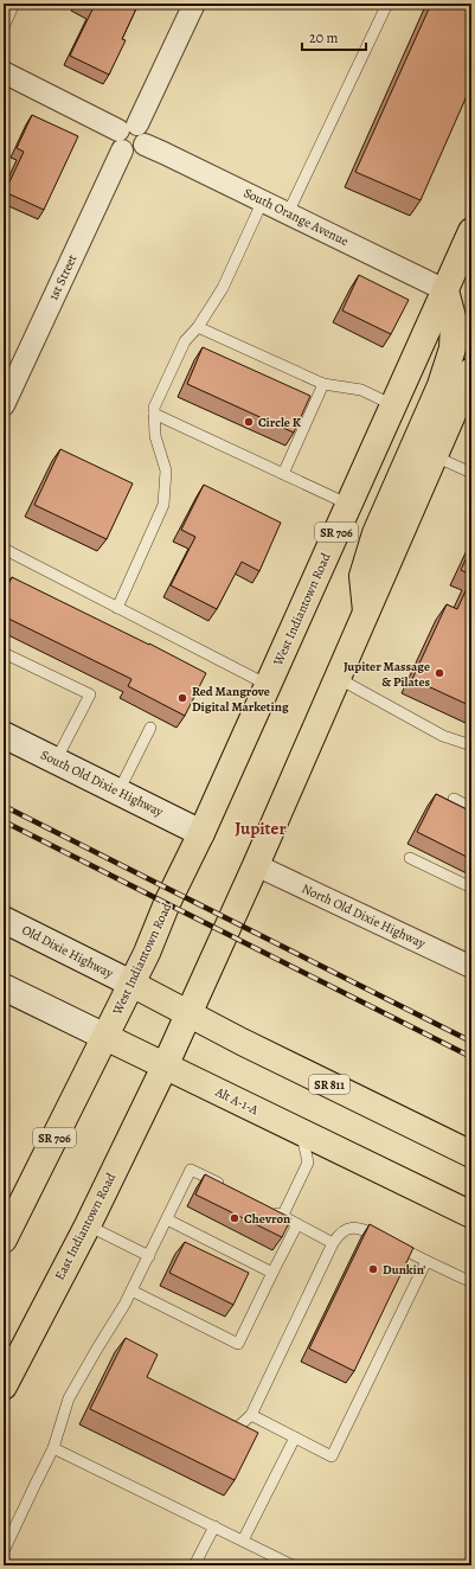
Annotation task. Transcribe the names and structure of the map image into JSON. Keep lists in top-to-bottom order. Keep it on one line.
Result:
{"streets":{"main road":["SR 706","West Indiantown Road","South Old Dixie Highway","Old Dixie Highway","SR 811","Alt A-1-A","East Indiantown Road"],"street":["South Orange Avenue","1st Street","North Old Dixie Highway"]},"crossings":[["South Orange Avenue","1st Street"],["South Orange Avenue","West Indiantown Road"],["SR 706","West Indiantown Road"],["SR 706","Alt A-1-A"],["West Indiantown Road","South Old Dixie Highway"],["West Indiantown Road","Old Dixie Highway"],["West Indiantown Road","SR 811"],["West Indiantown Road","Alt A-1-A"],["Old Dixie Highway","SR 811"],["Alt A-1-A","East Indiantown Road"]],"districts":["Jupiter"],"places":["Circle K","Jupiter Massage & Pilates","Red Mangrove Digital Marketing","Chevron","Dunkin'"],"scale_bar":"20 m"}
